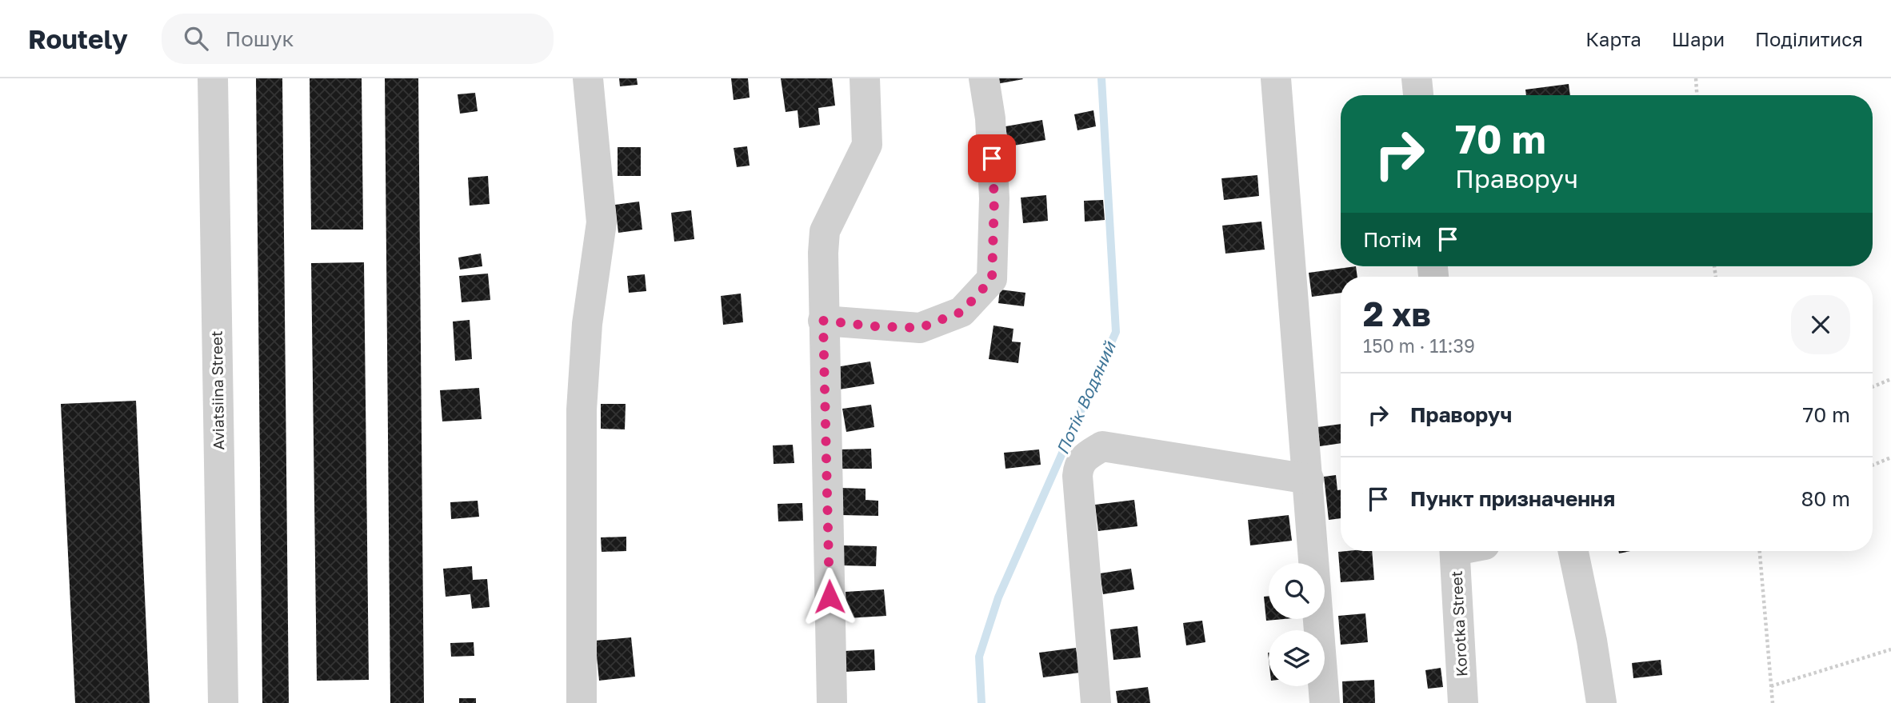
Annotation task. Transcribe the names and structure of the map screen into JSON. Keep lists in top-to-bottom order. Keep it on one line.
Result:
{"streets":{"street":["Aviatsiina Street","Korotka Street"]},"water":["Потік Водяний"],"page":{"header":"Routely","search":"Пошук","nav":["Карта","Шари","Поділитися"],"turn":["70 m","Праворуч"],"then":"Потім","heading":["2 хв","150 m · 11:39"],"list":[{"name":"Праворуч","value":"70 m"},{"name":"Пункт призначення","value":"80 m"}]}}
